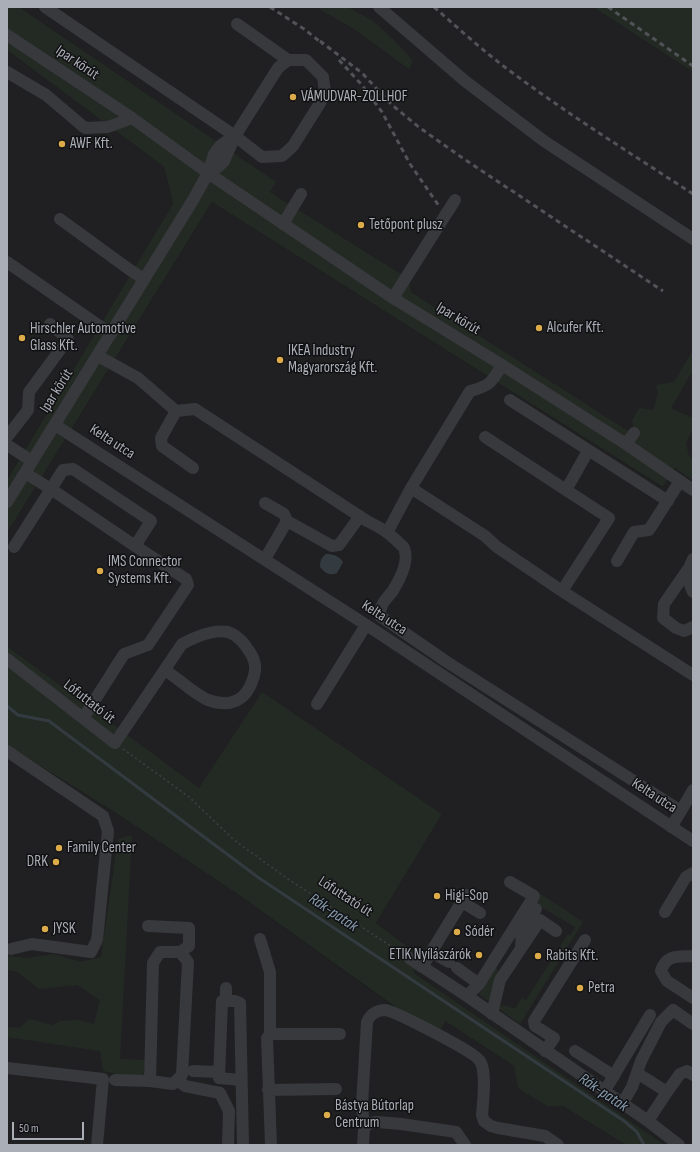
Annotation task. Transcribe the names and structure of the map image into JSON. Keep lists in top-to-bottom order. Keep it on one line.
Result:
{"streets":{"street":["Ipar körút","Kelta utca","Lófuttató út"]},"crossings":[["Ipar körút","Kelta utca"]],"water":["Rák-patak"],"places":["VÁMUDVAR-ZOLLHOF","AWF Kft.","Tetőpont plusz","Alcufer Kft.","Hirschler Automotive Glass Kft.","IKEA Industry Magyarország Kft.","IMS Connector Systems Kft.","Family Center","DRK","Higi-Sop","JYSK","Sódér","ETIK Nyílászárók","Rabits Kft.","Petra","Bástya Bútorlap Centrum"],"scale_bar":"50 m"}
